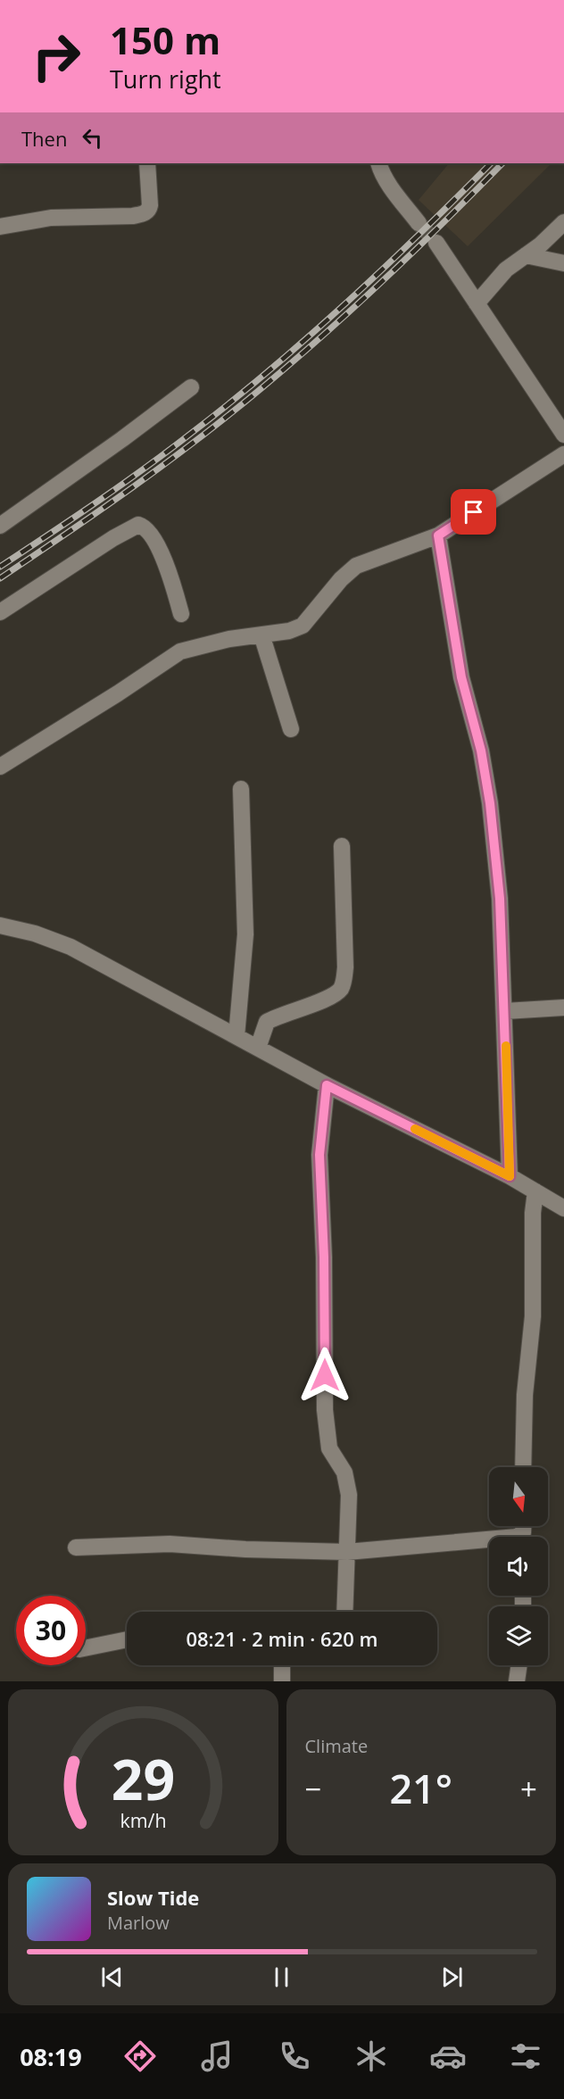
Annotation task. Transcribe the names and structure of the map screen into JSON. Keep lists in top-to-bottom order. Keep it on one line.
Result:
{"north":"bottom","page":{"turn":["150 m","Turn right"],"then":"Then","limit":"30","trip":"08:21 · 2 min · 620 m","tile":"Climate","heat":["−","21°","+"],"song":["Slow Tide","Marlow"],"tabs":"08:19","gauge":["29","km/h"]}}
